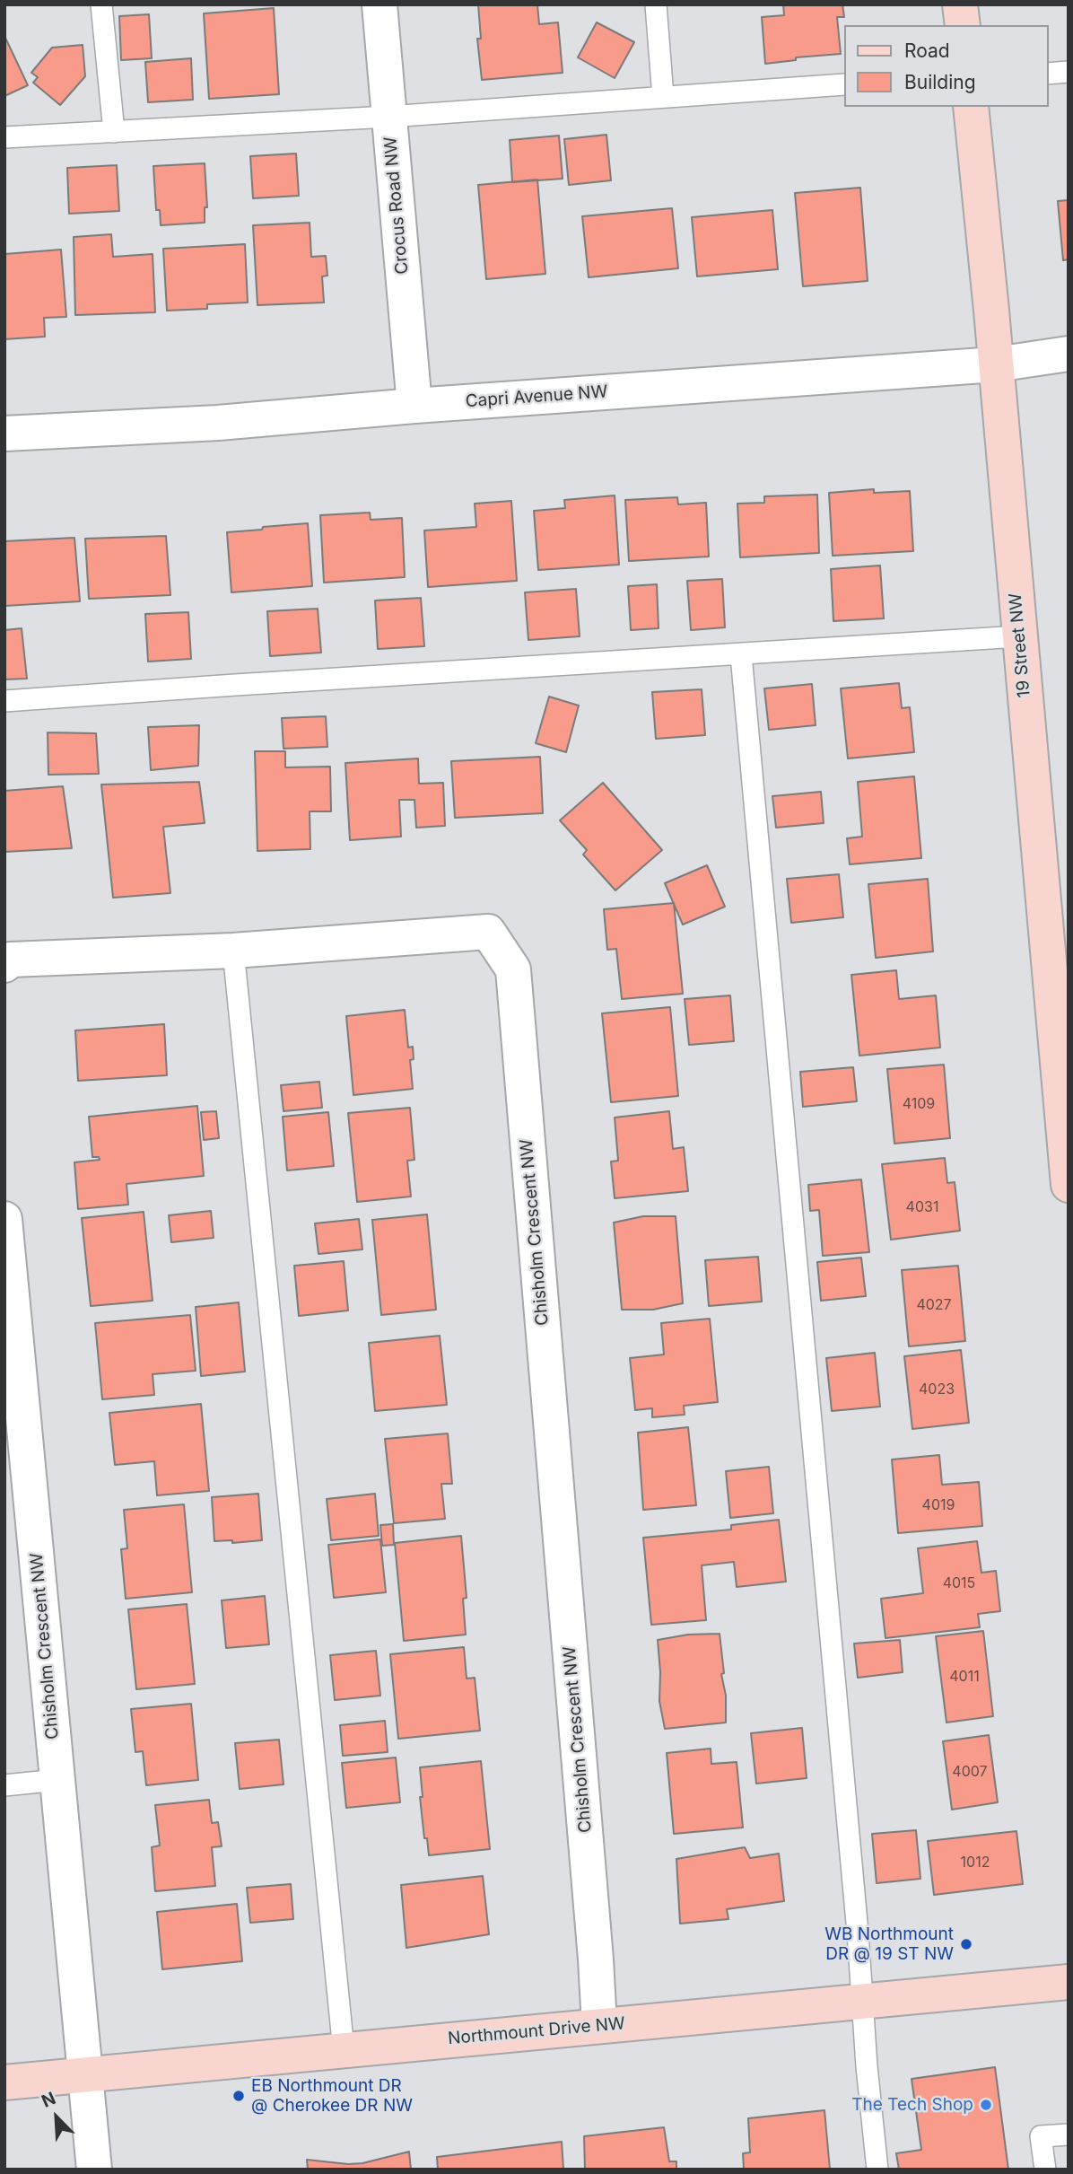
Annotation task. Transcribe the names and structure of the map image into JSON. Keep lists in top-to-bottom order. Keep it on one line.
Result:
{"streets":{"street":["Crocus Road NW","Capri Avenue NW","19 Street NW","Chisholm Crescent NW","Northmount Drive NW"]},"crossings":[["Crocus Road NW","Capri Avenue NW"],["Capri Avenue NW","19 Street NW"],["Chisholm Crescent NW","Northmount Drive NW"]],"places":["WB Northmount DR @ 19 ST NW","EB Northmount DR @ Cherokee DR NW","The Tech Shop"],"house_numbers":["4109","4031","4027","4023","4019","4015","4011","4007","1012"],"legend":["Road","Building"],"north":"top left"}
